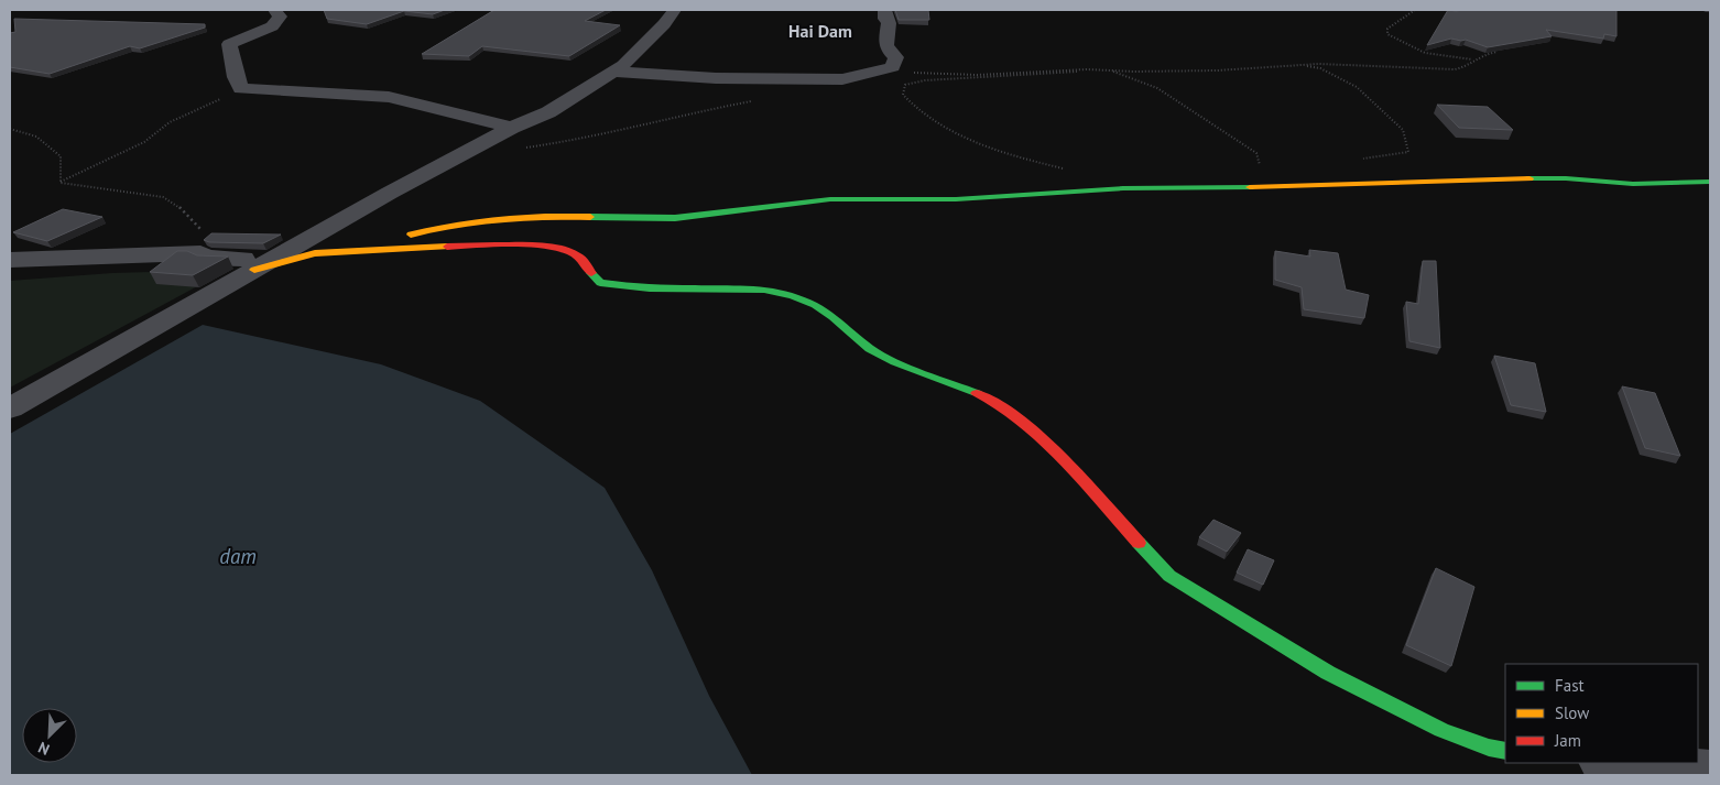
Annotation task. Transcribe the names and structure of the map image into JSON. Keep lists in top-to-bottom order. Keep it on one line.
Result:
{"districts":["Hai Dam"],"water":["dam"],"legend":["Fast","Slow","Jam"],"north":"bottom left"}
